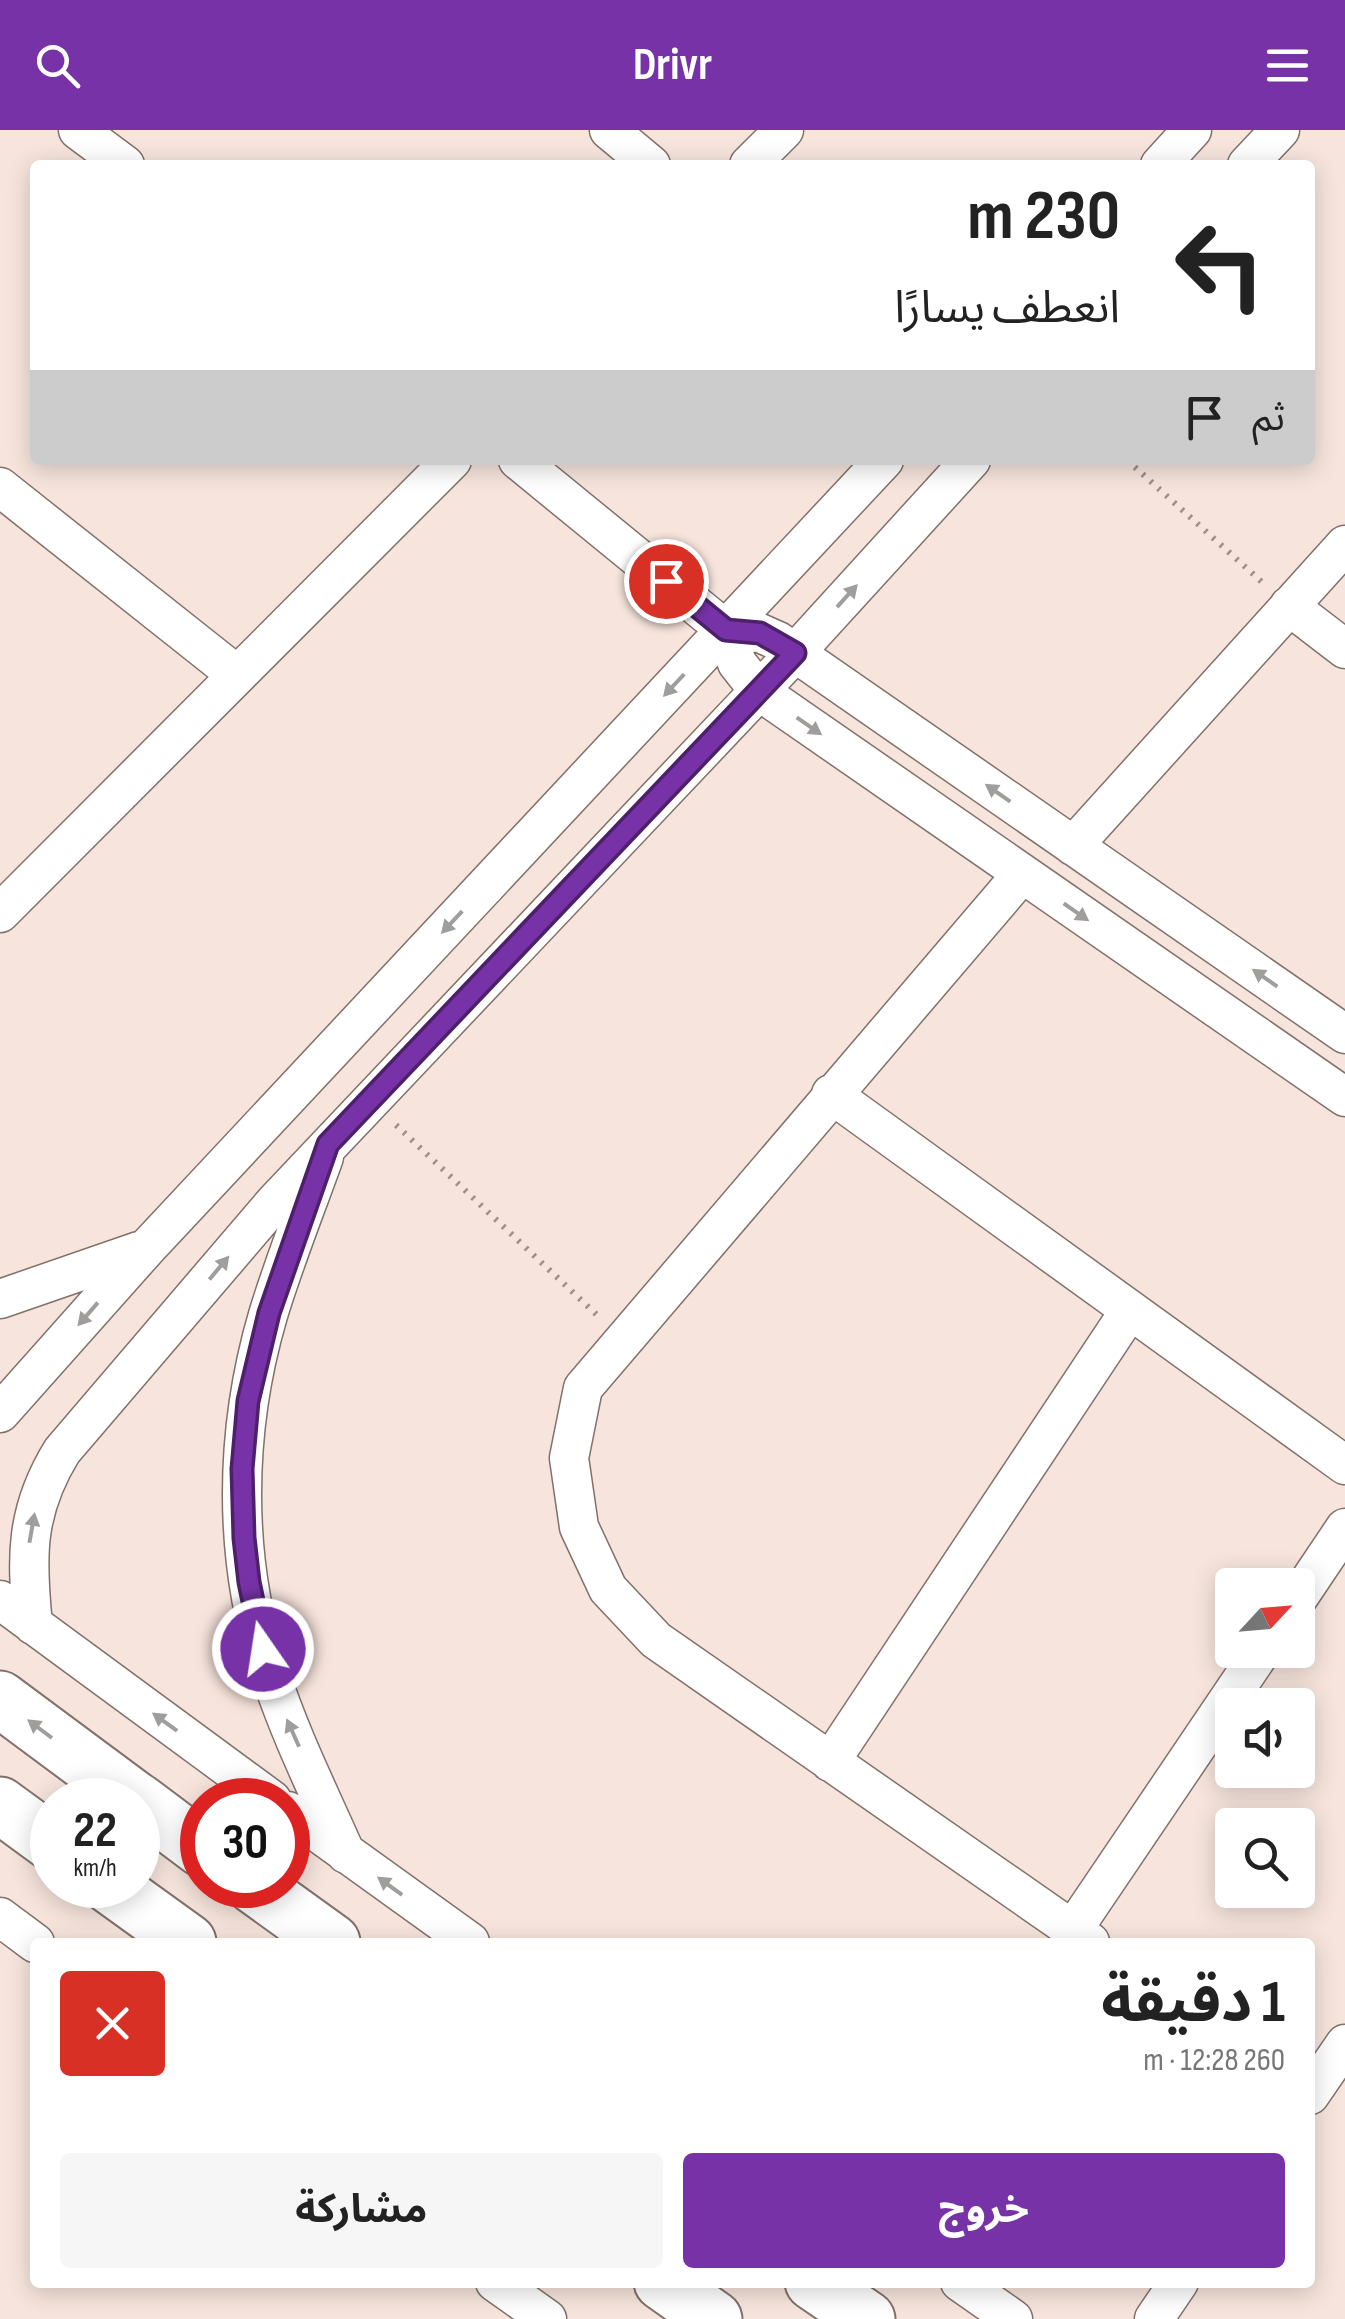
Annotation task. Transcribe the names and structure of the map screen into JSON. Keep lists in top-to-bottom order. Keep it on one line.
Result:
{"north":"top right","page":{"header":"Drivr","turn":["230 m","انعطف يسارًا"],"then":"ثم","speed":"22 km/h","limit":"30","heading":["1 دقيقة","260 m · 12:28"],"buttons":["خروج","مشاركة"]}}
